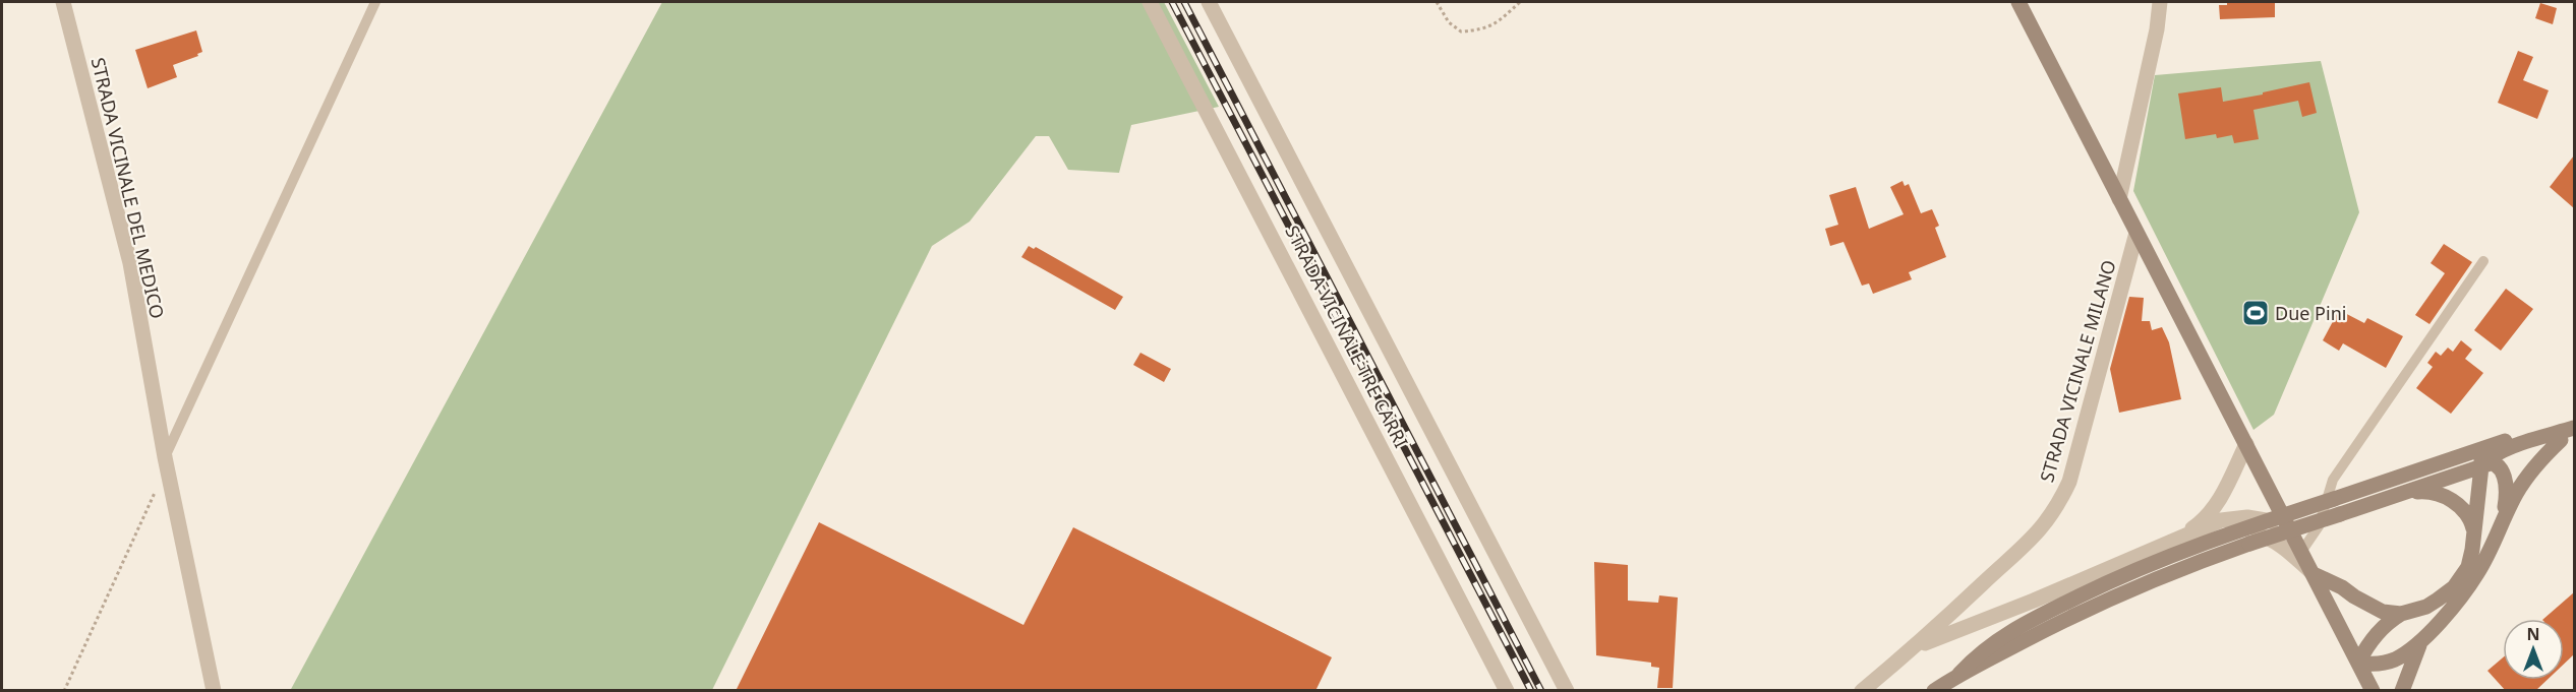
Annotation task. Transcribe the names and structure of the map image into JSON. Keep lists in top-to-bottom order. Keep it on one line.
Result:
{"streets":{"street":["STRADA VICINALE DEL MEDICO","STRADA VICINALE TRE CARRI","STRADA VICINALE MILANO"]},"places":{"sports":["Due Pini"]},"north":"top"}
